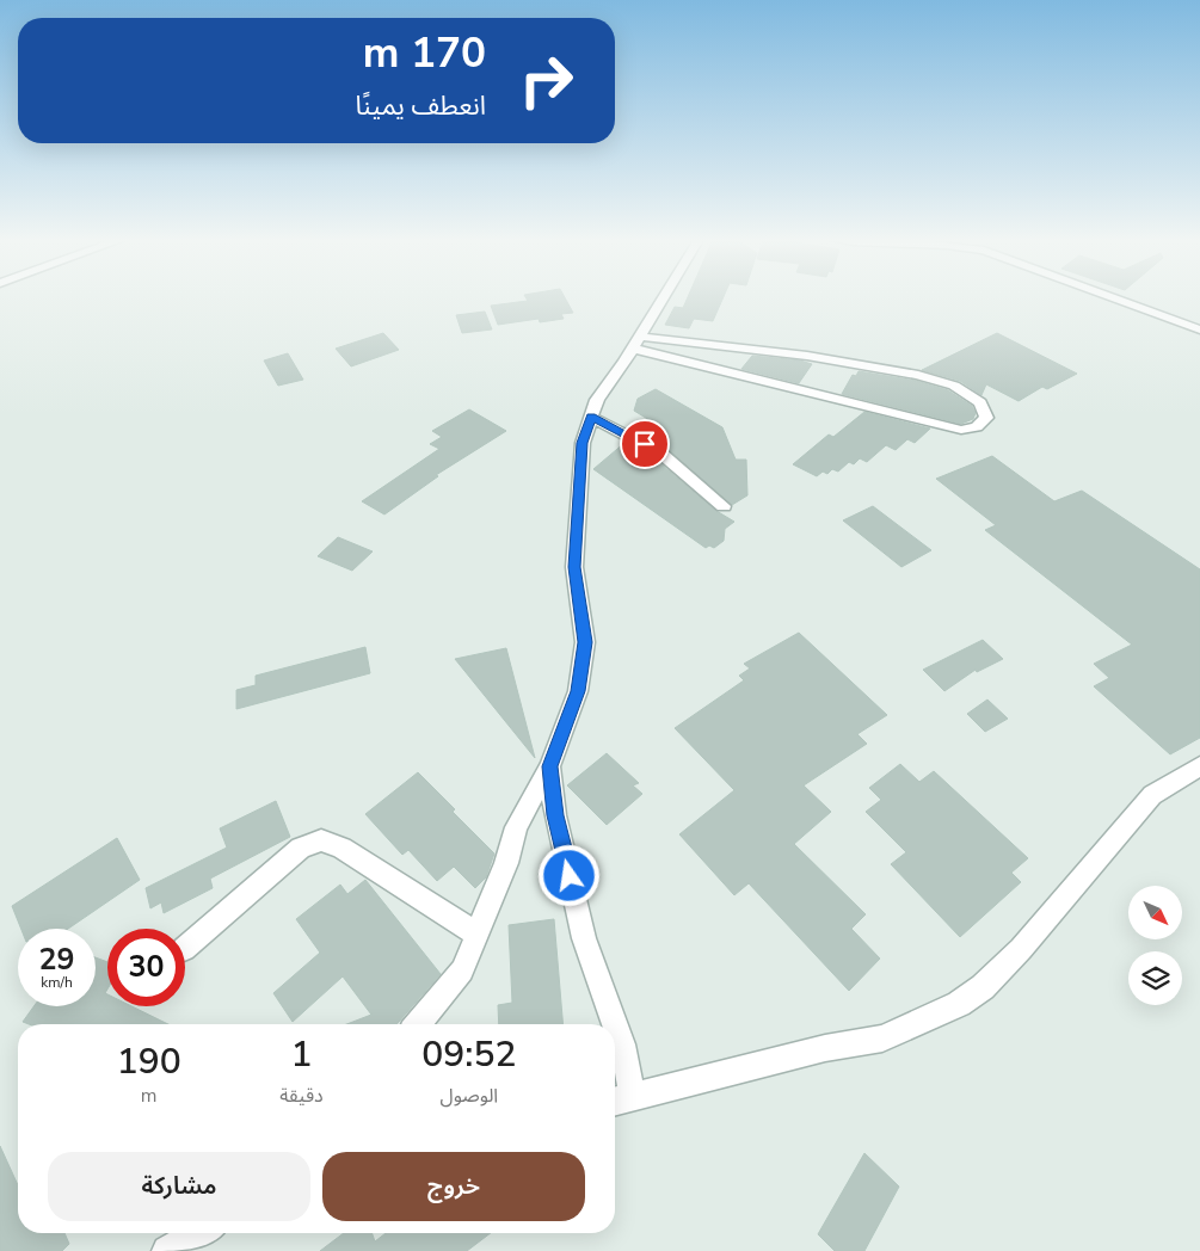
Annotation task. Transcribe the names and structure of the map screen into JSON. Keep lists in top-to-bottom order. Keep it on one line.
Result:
{"north":"bottom right","page":{"turn":["170 m","انعطف يمينًا"],"speed":"29 km/h","limit":"30","eta":["09:52","الوصول","1","دقيقة","190","m"],"buttons":["خروج","مشاركة"]}}
